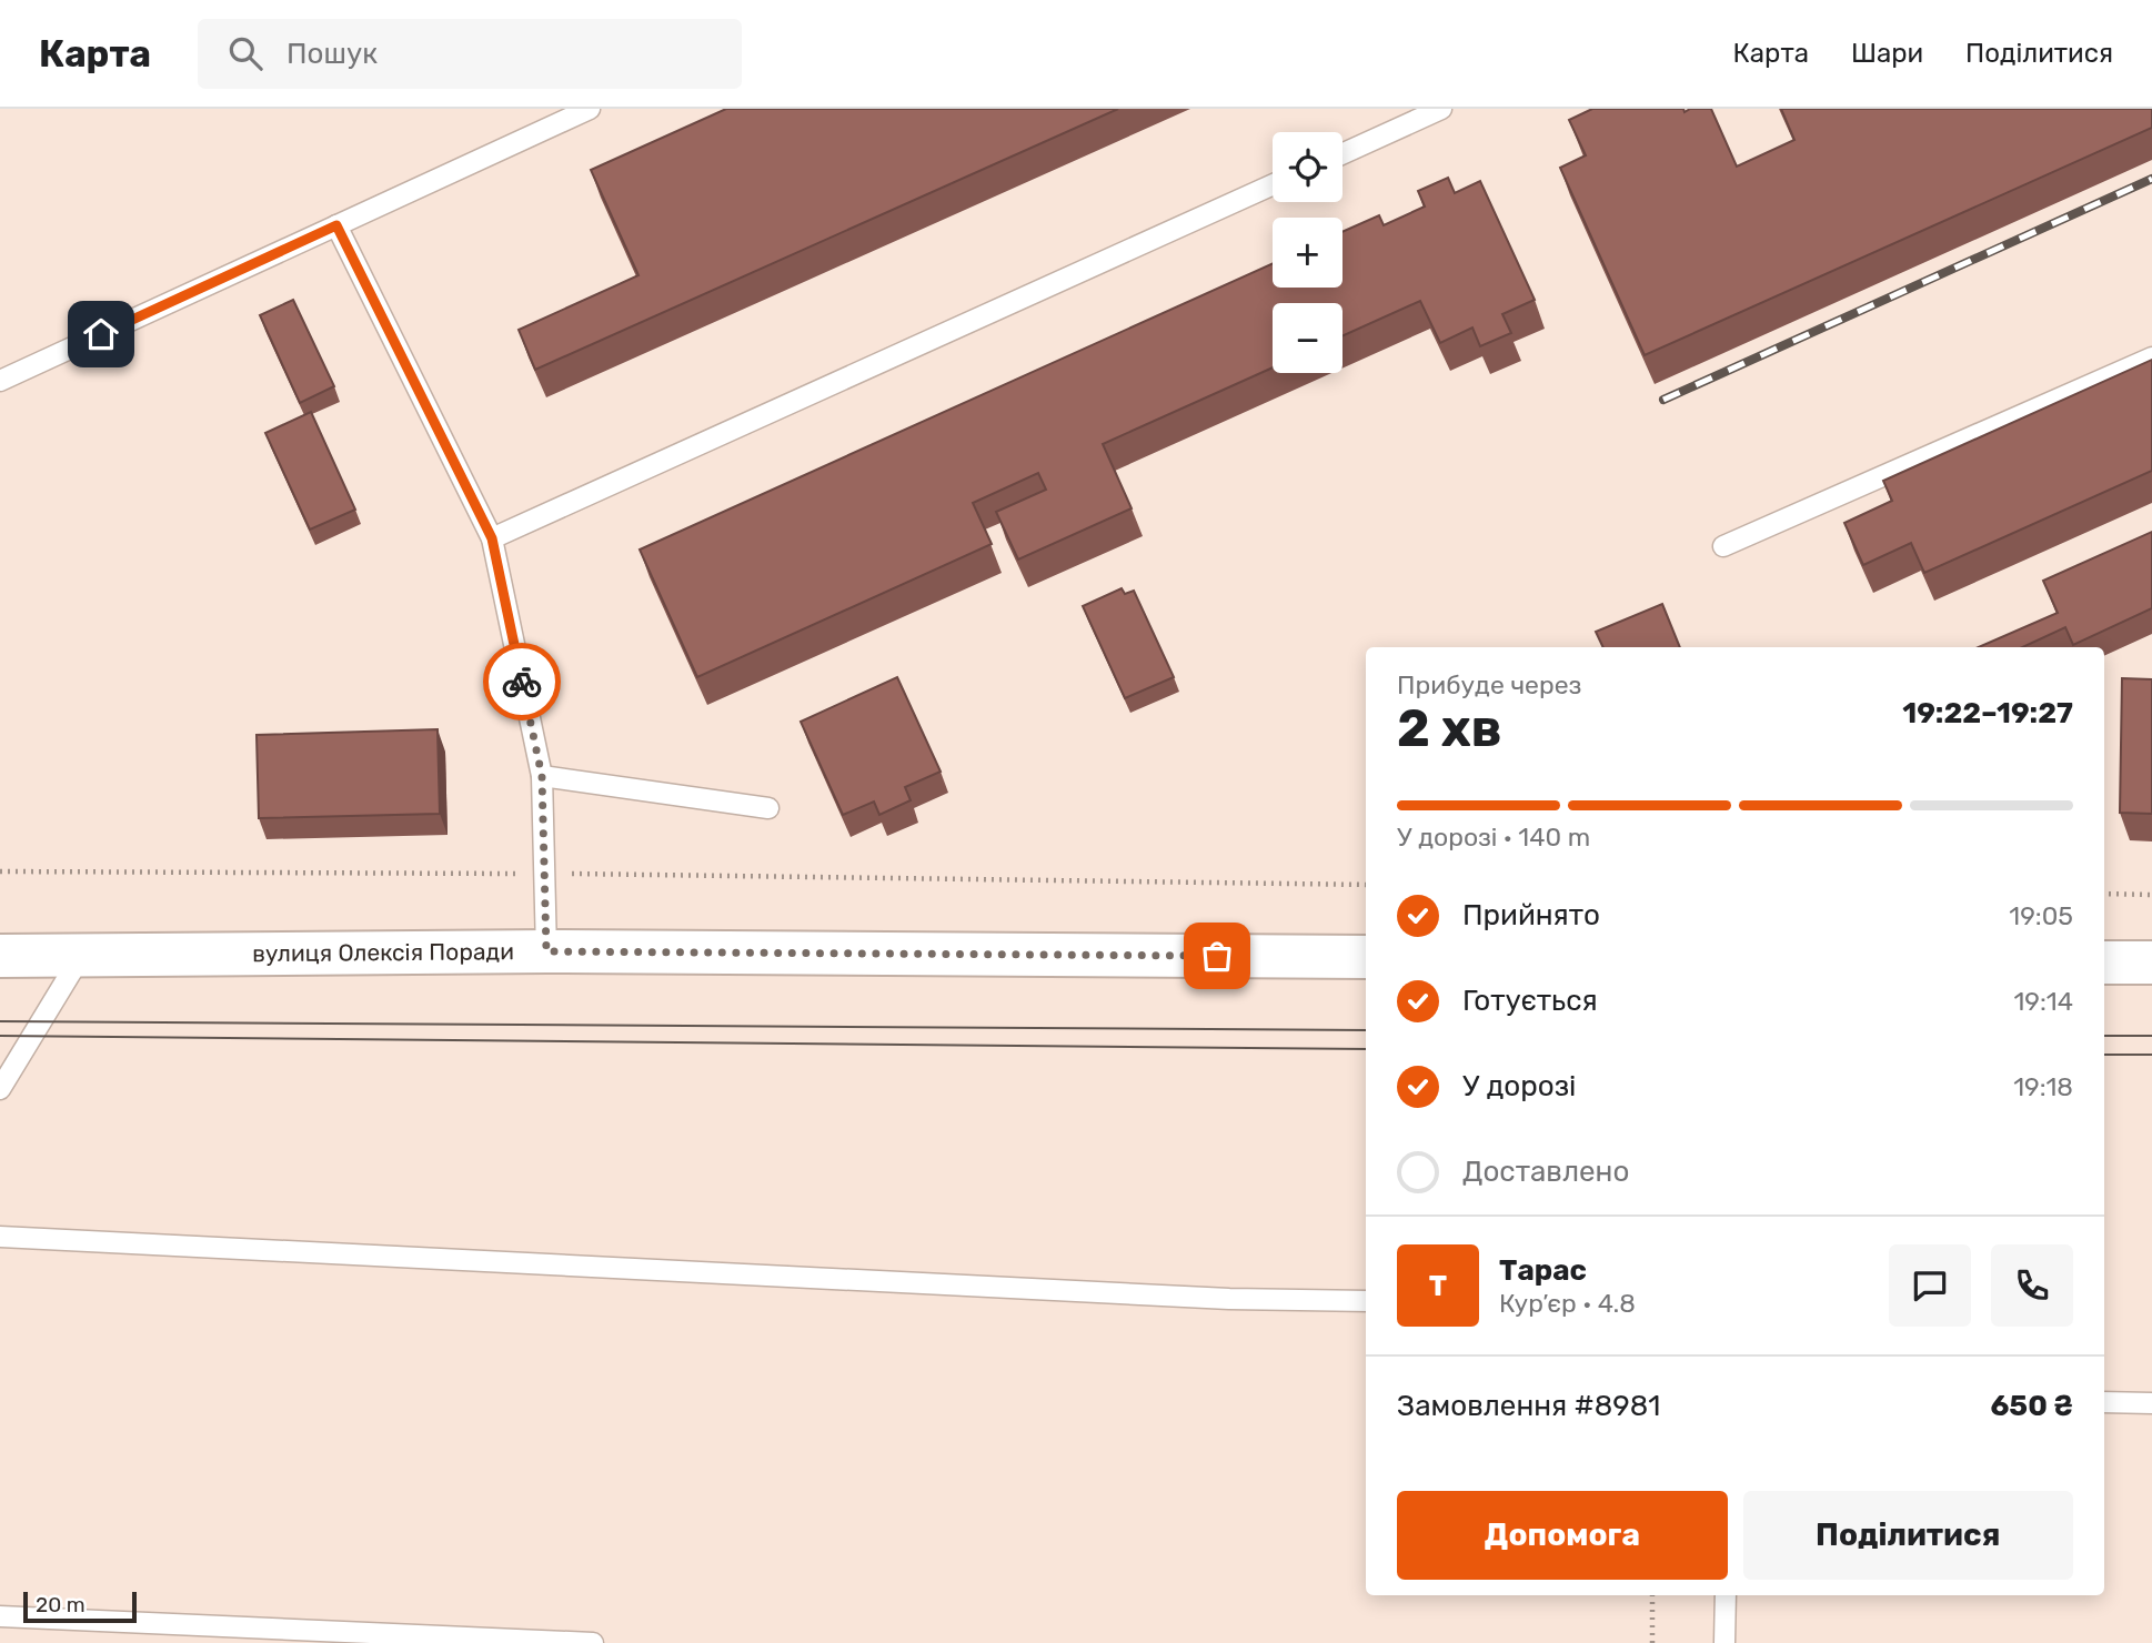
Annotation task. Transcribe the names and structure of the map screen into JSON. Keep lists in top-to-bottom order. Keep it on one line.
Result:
{"streets":{"main road":["вулиця Олексія Поради"]},"scale_bar":"20 m","page":{"header":"Карта","search":"Пошук","nav":["Карта","Шари","Поділитися"],"map_buttons":["+","−"],"heading":["2 хв","Прибуде через","19:22–19:27"],"panel":["Тарас","Кур’єр · 4.8","Замовлення #8981","650 ₴"],"bar":"У дорозі · 140 m","list":[["Прийнято","19:05"],["Готується","19:14"],["У дорозі","19:18"],"Доставлено"],"round":"Т","buttons":["Допомога","Поділитися"],"scale":"20 m"}}
